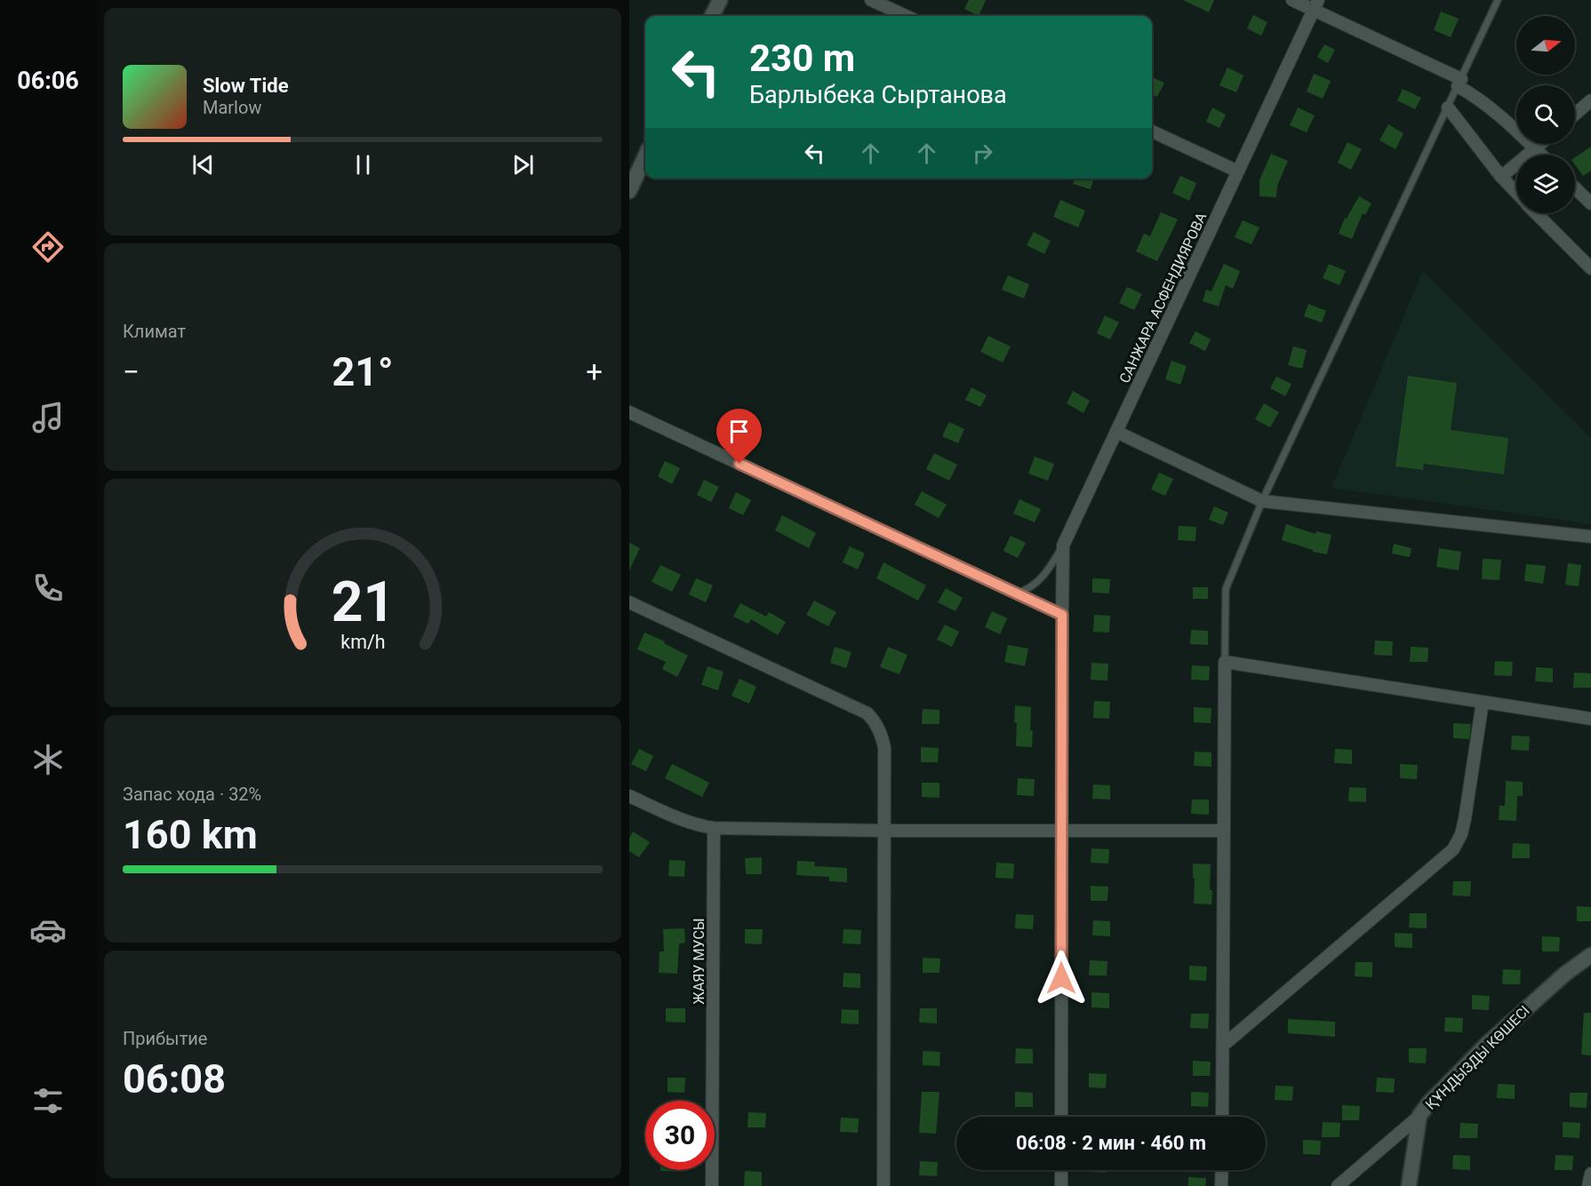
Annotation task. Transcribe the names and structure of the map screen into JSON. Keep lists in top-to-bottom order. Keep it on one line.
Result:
{"streets":{"street":["САНЖАРА АСФЕНДИЯРОВА","ЖАЯУ МУСЫ","ҚҰНДЫЗДЫ КӨШЕСІ"]},"north":"right","page":{"tabs":"06:06","turn":["230 m","Барлыбека Сыртанова"],"song":["Slow Tide","Marlow"],"tile":["Климат",["Запас хода · 32%","160 km"],["Прибытие","06:08"]],"heat":["−","21°","+"],"limit":"30","trip":"06:08 · 2 мин · 460 m","gauge":["21","km/h"]}}
